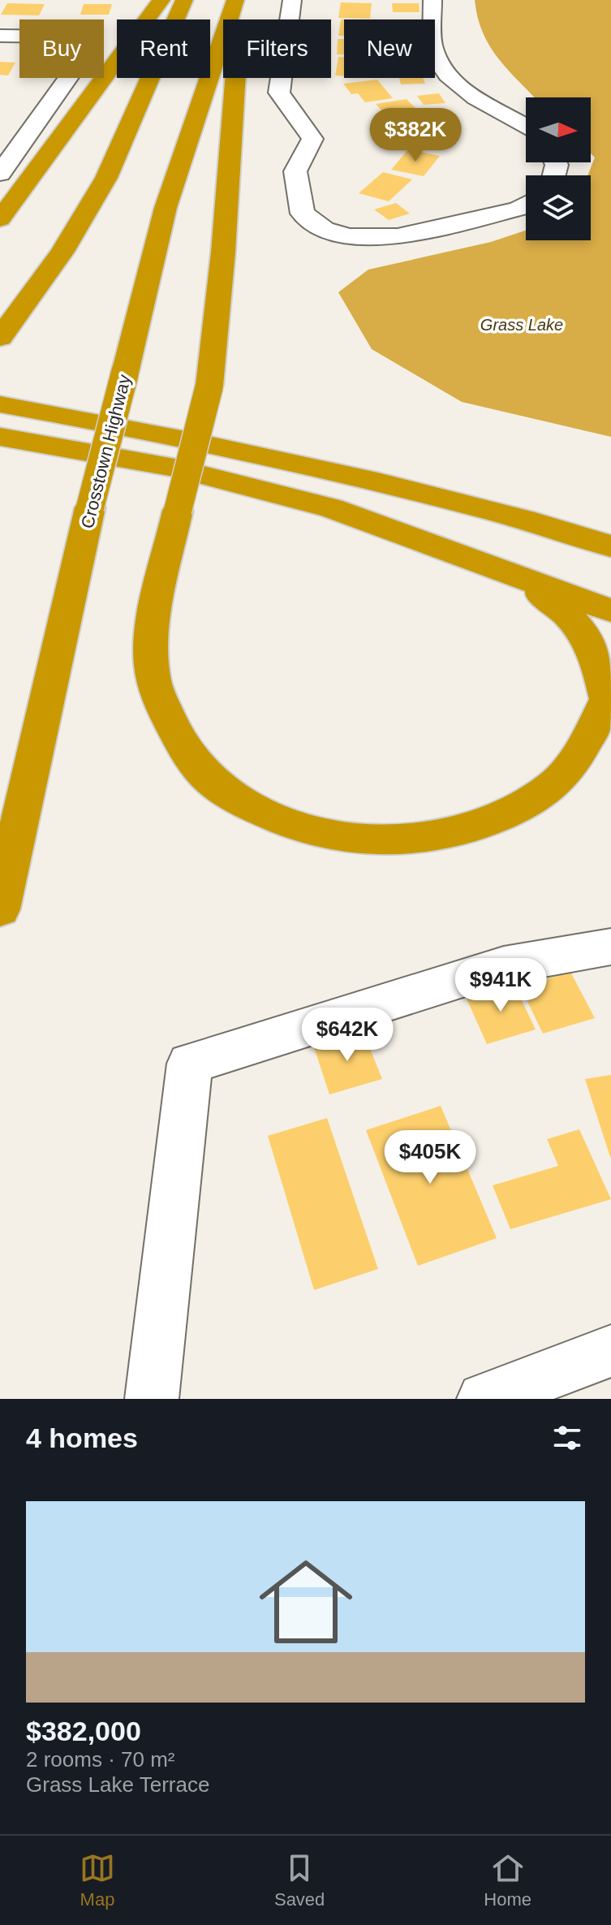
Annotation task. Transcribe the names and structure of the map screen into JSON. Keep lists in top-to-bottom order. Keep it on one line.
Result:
{"streets":{"highway":["Crosstown Highway"]},"water":["Grass Lake"],"north":"right","page":{"chip":["Buy","Rent","Filters","New"],"price":["$382K","$941K","$642K","$405K"],"heading":"4 homes","list":[{"name":"$382,000","note":"2 rooms · 70 m² · Grass Lake Terrace"}],"tabs":["Map","Saved","Home"]}}
